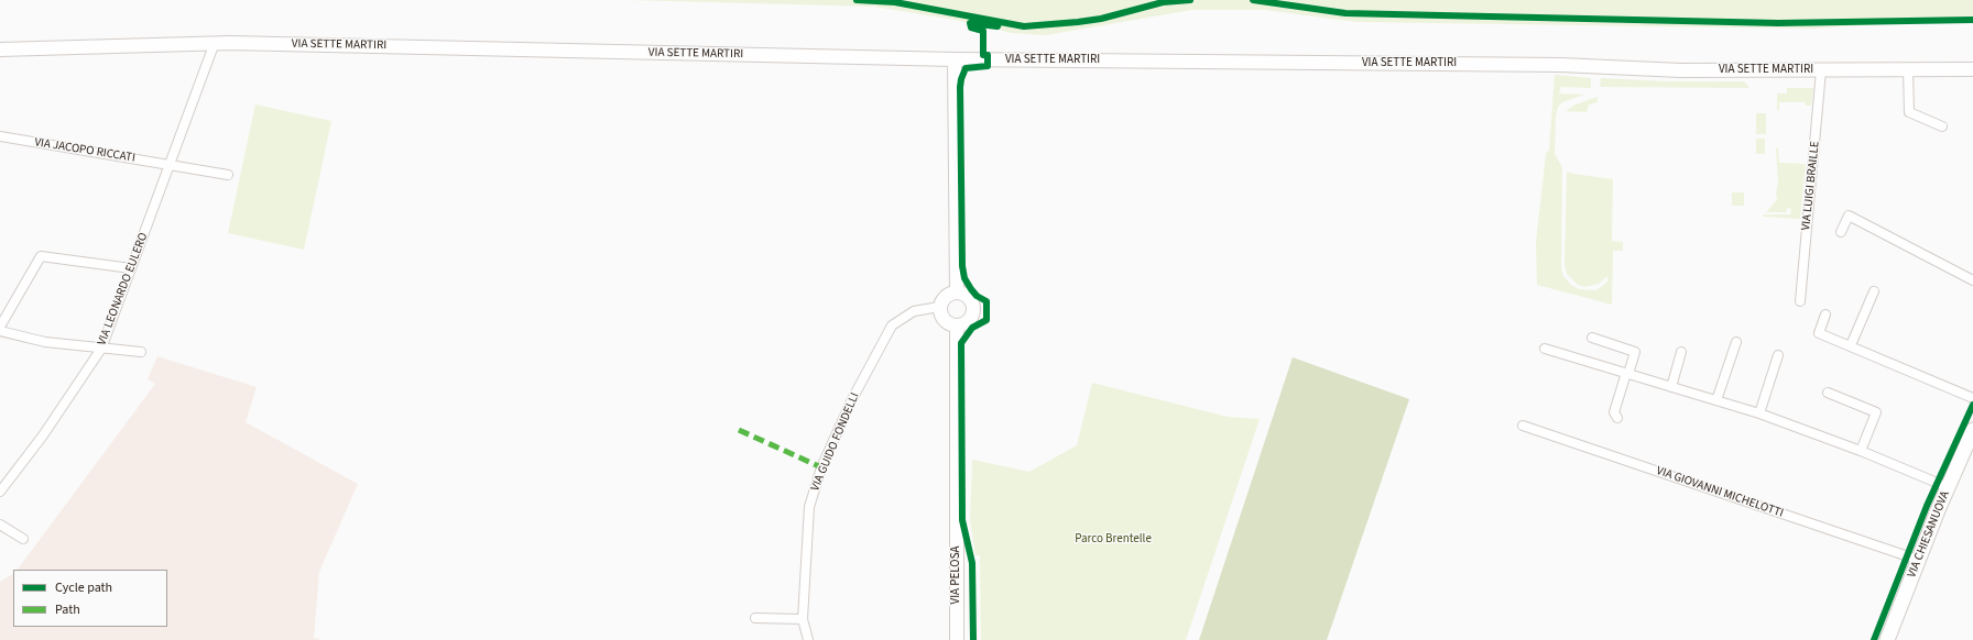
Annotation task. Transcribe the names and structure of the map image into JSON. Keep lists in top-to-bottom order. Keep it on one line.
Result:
{"streets":{"main road":["VIA SETTE MARTIRI","VIA CHIESANUOVA","VIA PELOSA"],"street":["VIA JACOPO RICCATI","VIA LUIGI BRAILLE","VIA LEONARDO EULERO","VIA GUIDO FONDELLI","VIA GIOVANNI MICHELOTTI"]},"crossings":[["VIA SETTE MARTIRI","VIA LUIGI BRAILLE"],["VIA SETTE MARTIRI","VIA LEONARDO EULERO"],["VIA JACOPO RICCATI","VIA LEONARDO EULERO"],["VIA GUIDO FONDELLI","VIA PELOSA"],["VIA GIOVANNI MICHELOTTI","VIA CHIESANUOVA"]],"parks":["Parco Brentelle"],"legend":["Cycle path","Path"]}
